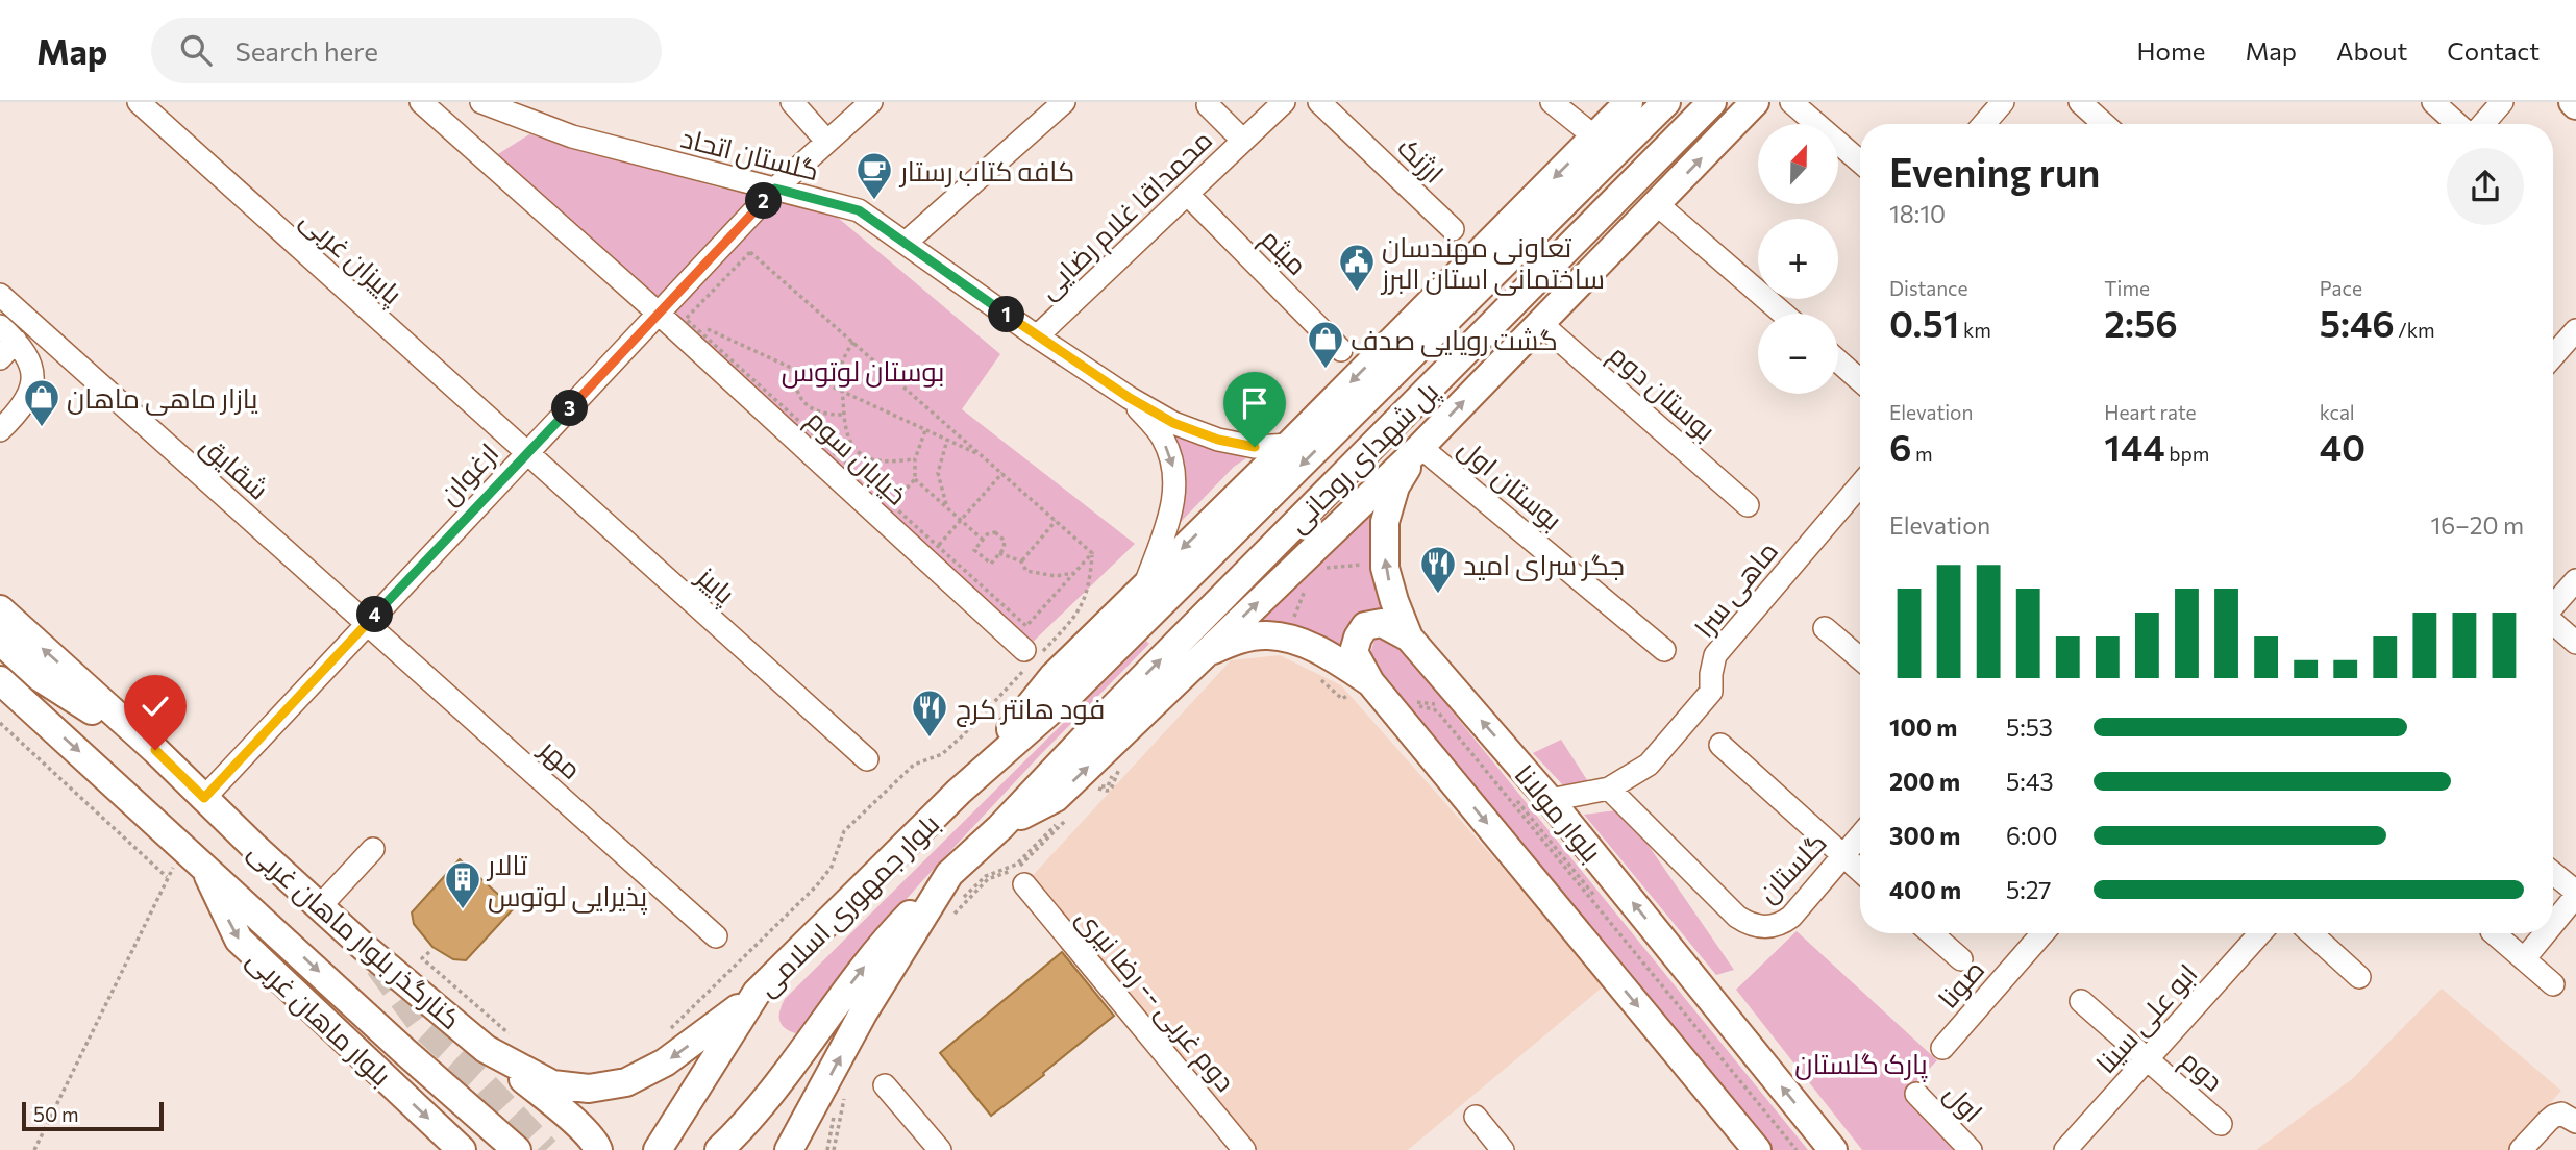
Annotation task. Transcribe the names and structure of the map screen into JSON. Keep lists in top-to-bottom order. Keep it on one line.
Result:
{"streets":{"main road":["پل شهدای روحانی","بلوار مولانا","بلوار جمهوری اسلامی","کنارگذر بلوار ماهان غربی","بلوار ماهان غربی"],"street":["گلستان اتحاد","ارژنک","محمداقا غلام رضایی","میثم","پاییزان غربی","بوستان دوم","خیابان سوم","شقایق","ارغوان","بوستان اول","پاییز","ماهی سرا","مهر","گلستان","صونا","دوم غربی -- رضا نیری","ابو علی سینا","دوم","اول"]},"crossings":[["گلستان اتحاد","محمداقا غلام رضایی"],["گلستان اتحاد","ارغوان"],["محمداقا غلام رضایی","میثم"],["پاییزان غربی","ارغوان"],["پاییزان غربی","پاییز"],["خیابان سوم","ارغوان"],["پل شهدای روحانی","بلوار جمهوری اسلامی"],["شقایق","ارغوان"],["شقایق","مهر"],["ارغوان","پاییز"],["ارغوان","مهر"],["ارغوان","کنارگذر بلوار ماهان غربی"],["بوستان اول","بلوار مولانا"],["ماهی سرا","بلوار مولانا"],["ماهی سرا","گلستان"],["بلوار جمهوری اسلامی","کنارگذر بلوار ماهان غربی"],["ابو علی سینا","دوم"]],"parks":["بوستان لوتوس","پارک گلستان"],"places":{"cafe":["کافه کتاب رستار"],"public building":["تعاونی مهندسان ساختمانی استان البرز"],"shop":["گشت رویایی صدف","یازار ماهی ماهان"],"restaurant":["جگر سرای امید","فود هانتر کرج"],"building":["تالار پذیرایی لوتوس"]},"scale_bar":"50 m","north":"top","page":{"header":"Map","search":"Search here","nav":["Home","Map","About","Contact"],"map_buttons":["+","−"],"heading":["Evening run","18:10"],"pins":["2","1","3","4"],"stats":[["Distance","0.51 km"],["Time","2:56"],["Pace","5:46 /km"],["Elevation","6 m"],["Heart rate","144 bpm"],["kcal","40"]],"chart":["Elevation","16–20 m"],"list":[{"name":"100 m","note":"5:53"},{"name":"200 m","note":"5:43"},{"name":"300 m","note":"6:00"},{"name":"400 m","note":"5:27"}],"scale":"50 m"}}
